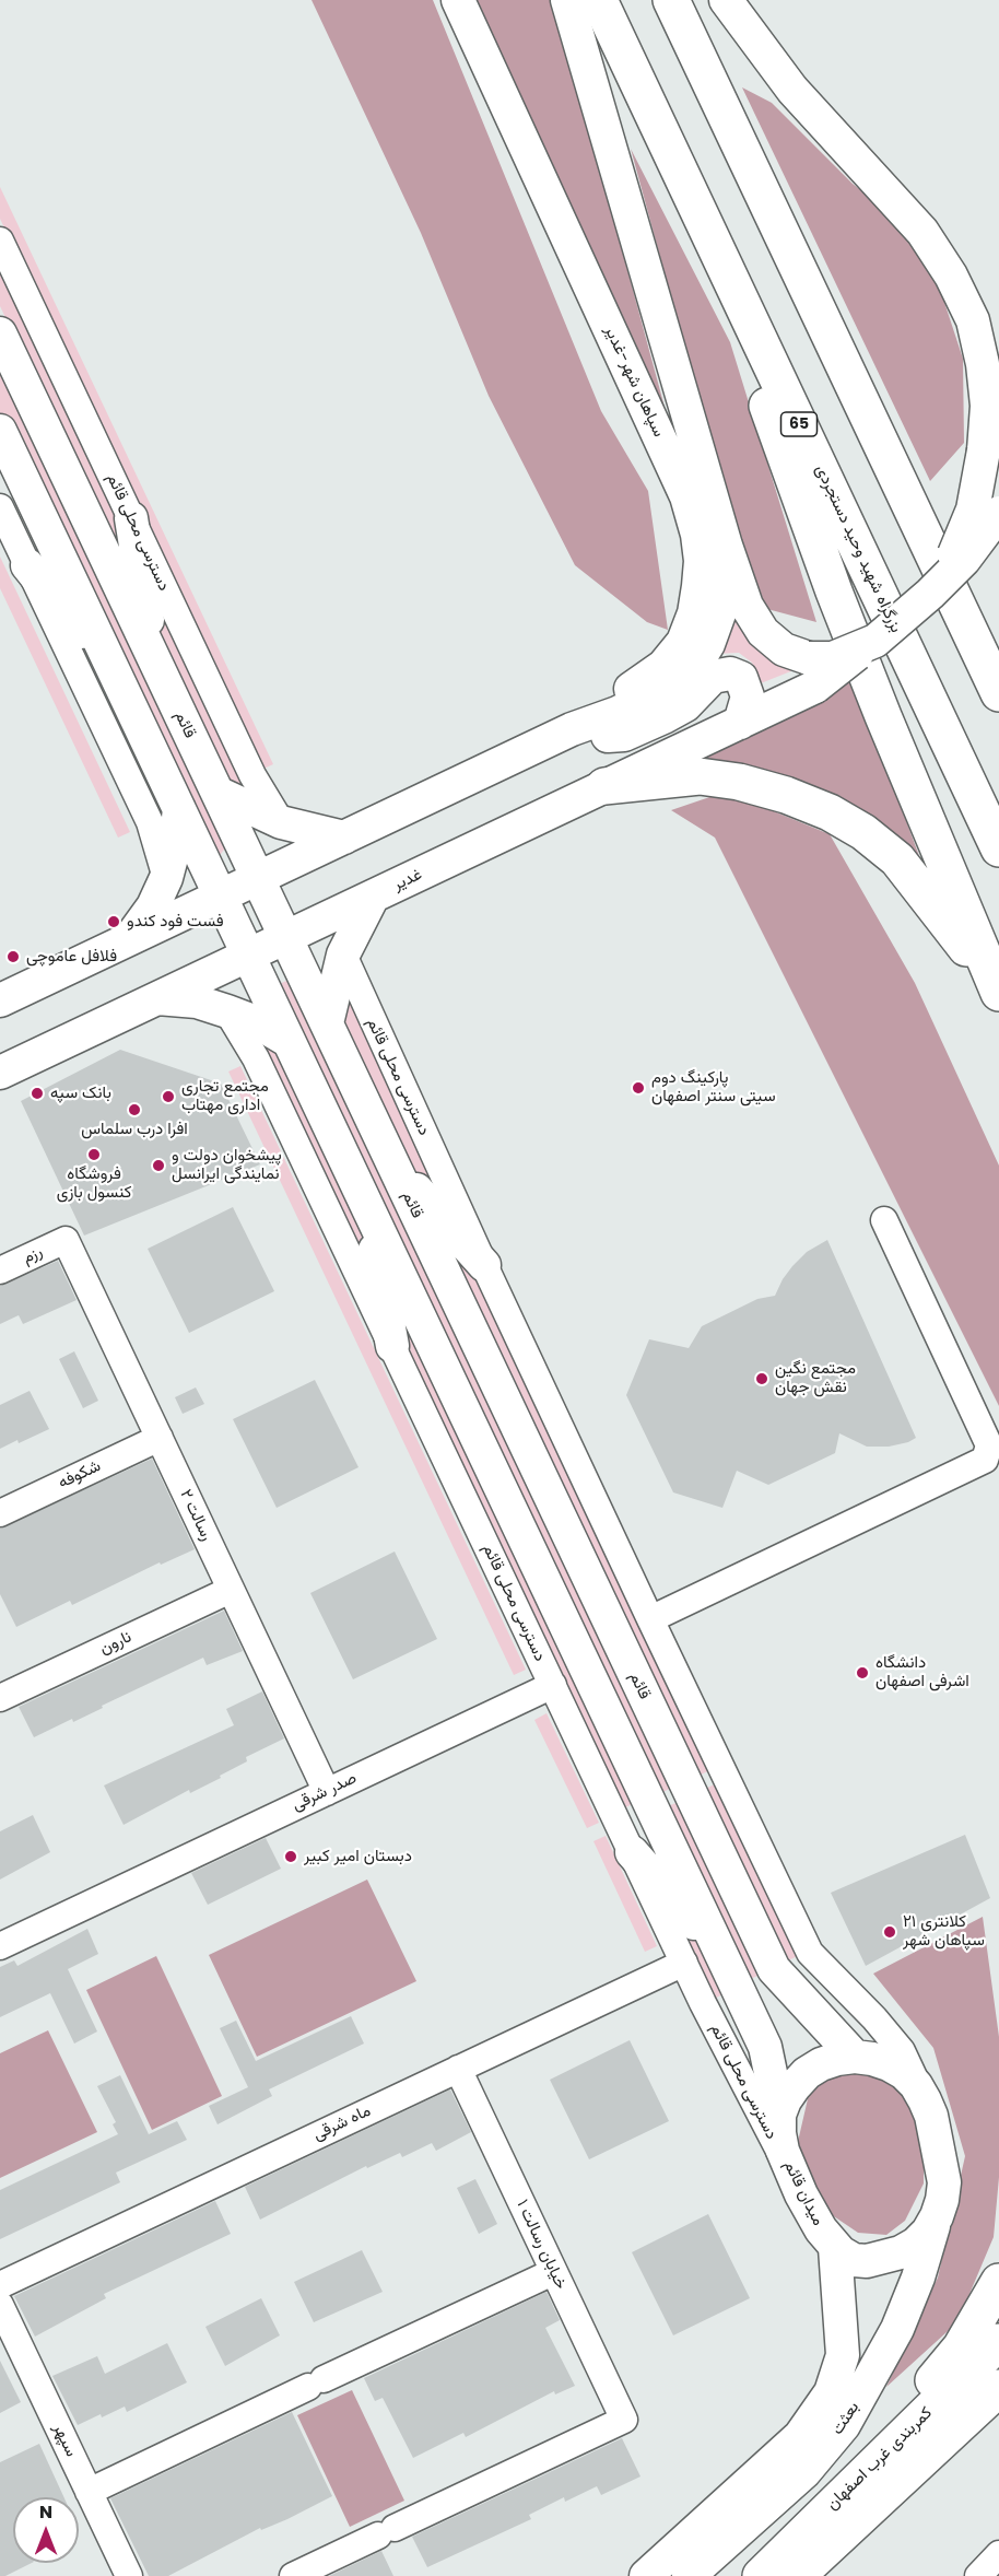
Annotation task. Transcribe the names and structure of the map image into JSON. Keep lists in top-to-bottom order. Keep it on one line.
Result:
{"streets":{"highway":["65","بزرگراه شهید وحید دستجردی","کمربندی غرب اصفهان"],"main road":["سپاهان شهر-غدیر","قائم","غدیر","میدان قائم","بعثت"],"street":["دسترسی محلی قائم","رزم","شکوفه","رسالت ۲","نارون","صدر شرقی","ماه شرقی","خیابان رسالت ۱","سپهر"]},"crossings":[["دسترسی محلی قائم","قائم"],["دسترسی محلی قائم","صدر شرقی"],["دسترسی محلی قائم","ماه شرقی"],["دسترسی محلی قائم","میدان قائم"],["دسترسی محلی قائم","بعثت"],["قائم","غدیر"],["قائم","میدان قائم"],["قائم","بعثت"],["رزم","رسالت ۲"],["شکوفه","رسالت ۲"],["رسالت ۲","نارون"],["رسالت ۲","صدر شرقی"],["ماه شرقی","خیابان رسالت ۱"],["میدان قائم","بعثت"]],"places":["فست فود کندو","فلافل عاموچی","پارکینگ دوم سیتی سنتر اصفهان","بانک سپه","مجتمع تجاری اداری مهتاب","افرا درب سلماس","فروشگاه کنسول بازی","پیشخوان دولت و نمایندگی ایرانسل","مجتمع نگین نقش جهان","دانشگاه اشرفی اصفهان","دبستان امیر کبیر","کلانتری ۲۱ سپاهان شهر"],"north":"top"}
